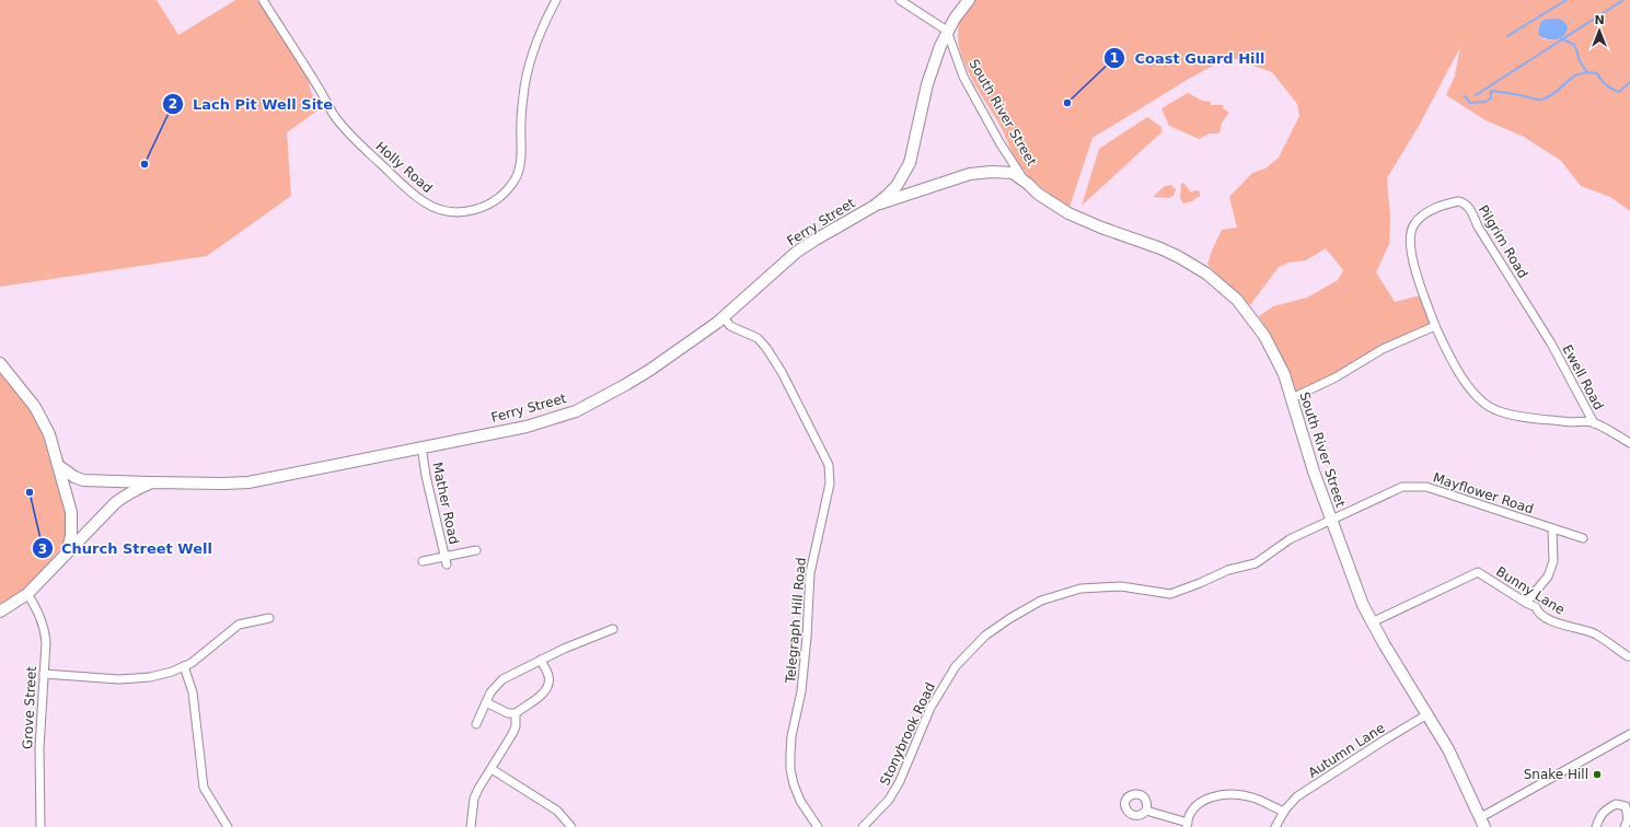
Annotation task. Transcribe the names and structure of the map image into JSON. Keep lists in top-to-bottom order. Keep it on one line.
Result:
{"streets":{"street":["South River Street","Holly Road","Ferry Street","Pilgrim Road","Ewell Road","Mayflower Road","Mather Road","Bunny Lane","Telegraph Hill Road","Grove Street","Stonybrook Road","Autumn Lane"]},"crossings":[["South River Street","Ferry Street"],["South River Street","Mayflower Road"],["South River Street","Bunny Lane"],["South River Street","Stonybrook Road"],["South River Street","Autumn Lane"],["Ferry Street","Mather Road"],["Ferry Street","Telegraph Hill Road"],["Ferry Street","Grove Street"],["Pilgrim Road","Ewell Road"],["Mayflower Road","Stonybrook Road"]],"places":["Coast Guard Hill","Lach Pit Well Site","Church Street Well","Snake Hill"],"north":"top"}
